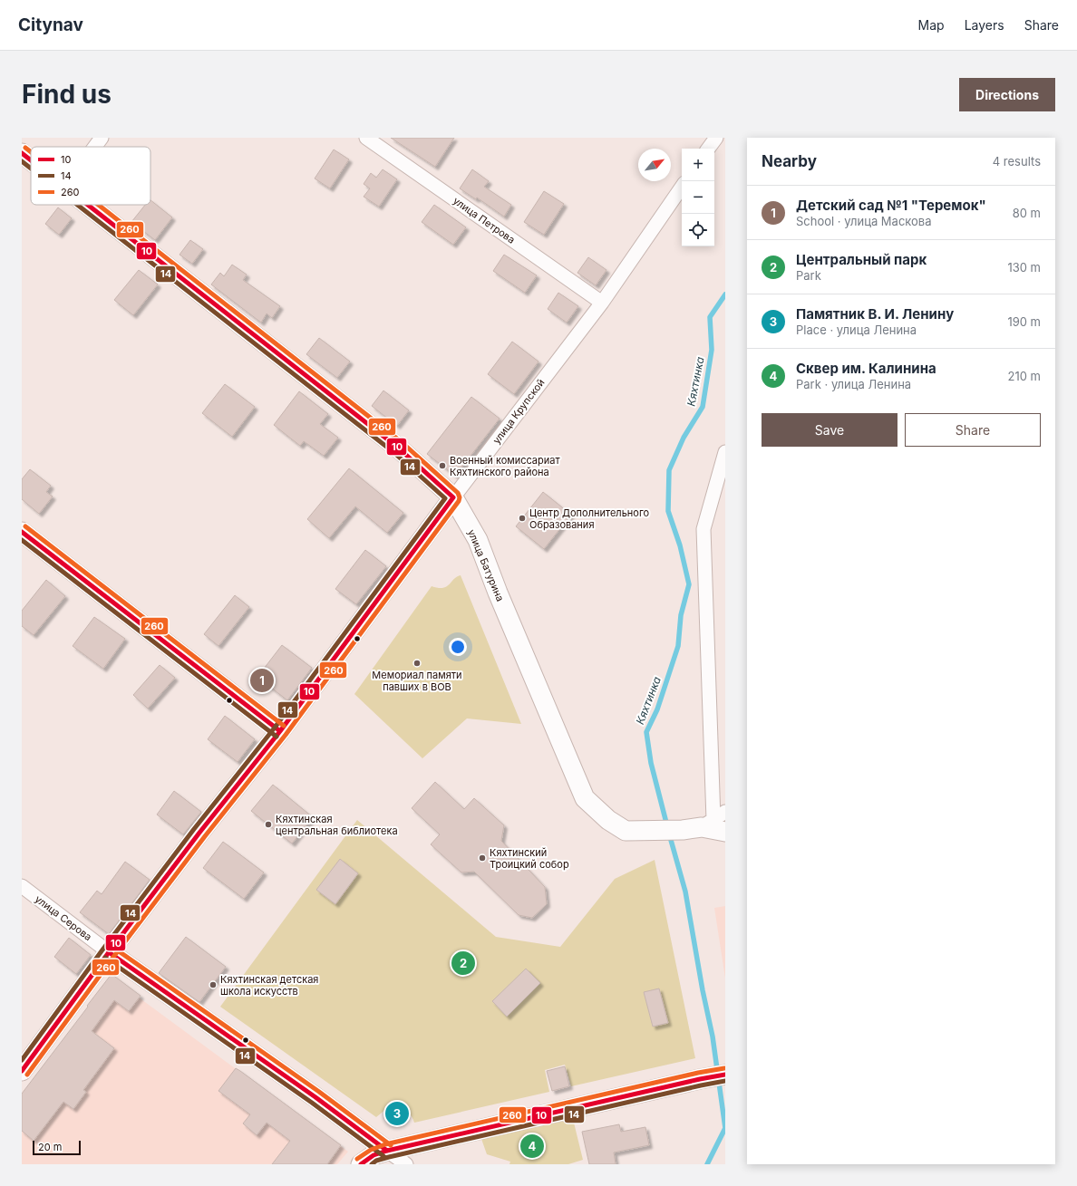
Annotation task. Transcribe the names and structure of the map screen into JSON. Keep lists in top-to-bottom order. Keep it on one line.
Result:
{"streets":{"street":["улица Петрова","улица Крупской","улица Батурина","улица Серова"]},"crossings":[["улица Петрова","улица Крупской"],["улица Крупской","улица Батурина"],["улица Крупской","улица Серова"]],"water":["Кяхтинка"],"places":["Военный комиссариат Кяхтинского района","Центр Дополнительного Образования","Мемориал памяти павших в ВОВ","Кяхтинская центральная библиотека","Кяхтинский Троицкий собор","Кяхтинская детская школа искусств"],"lines":["transit line 260","transit line 10","transit line 14"],"legend":["10","14","260"],"scale_bar":"20 m","north":"top right","page":{"header":"Citynav","nav":["Map","Layers","Share"],"buttons":["Directions",["Save","Share"]],"title":"Find us","heading":["Nearby","4 results"],"map_buttons":["+","−"],"list":[{"mark":"1","name":"Детский сад №1 \"Теремок\"","note":"School · улица Маскова","value":"80 m"},{"mark":"2","name":"Центральный парк","note":"Park","value":"130 m"},{"mark":"3","name":"Памятник В. И. Ленину","note":"Place · улица Ленина","value":"190 m"},{"mark":"4","name":"Сквер им. Калинина","note":"Park · улица Ленина","value":"210 m"}],"pins":["1","2","3","4"],"scale":"20 m"}}
